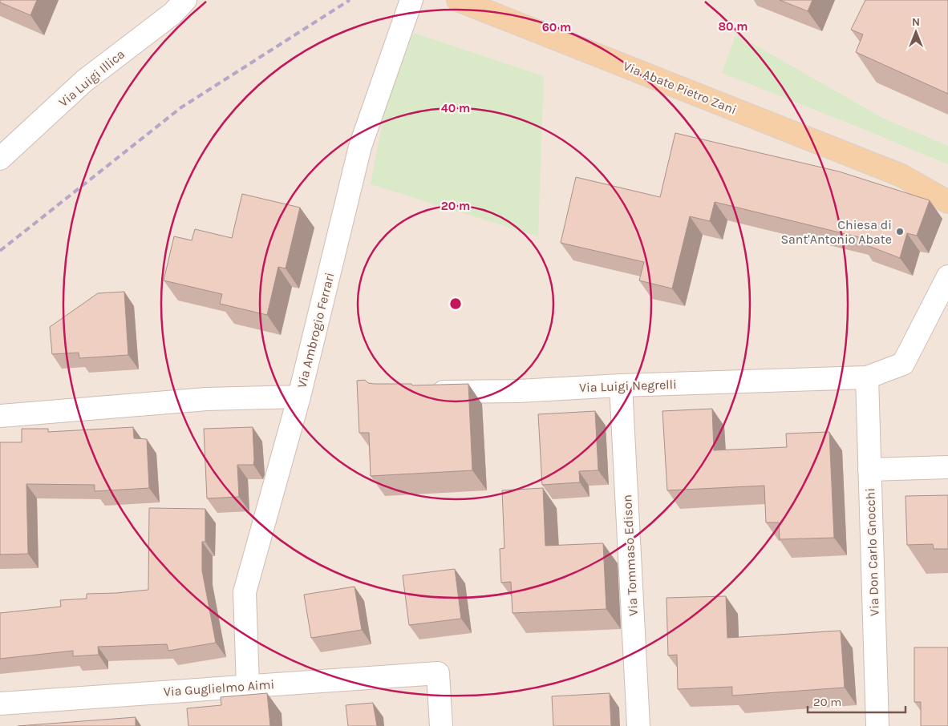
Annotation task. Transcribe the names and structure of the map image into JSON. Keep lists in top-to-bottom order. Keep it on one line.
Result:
{"streets":{"main road":["Via Abate Pietro Zani"],"street":["Via Luigi Illica","Via Ambrogio Ferrari","Via Luigi Negrelli","Via Don Carlo Gnocchi","Via Tommaso Edison","Via Guglielmo Aimi"]},"crossings":[["Via Luigi Negrelli","Via Don Carlo Gnocchi"],["Via Luigi Negrelli","Via Tommaso Edison"]],"places":["Chiesa di Sant'Antonio Abate"],"scale_bar":"20 m","north":"top","rings":["80 m","60 m","40 m","20 m"]}
